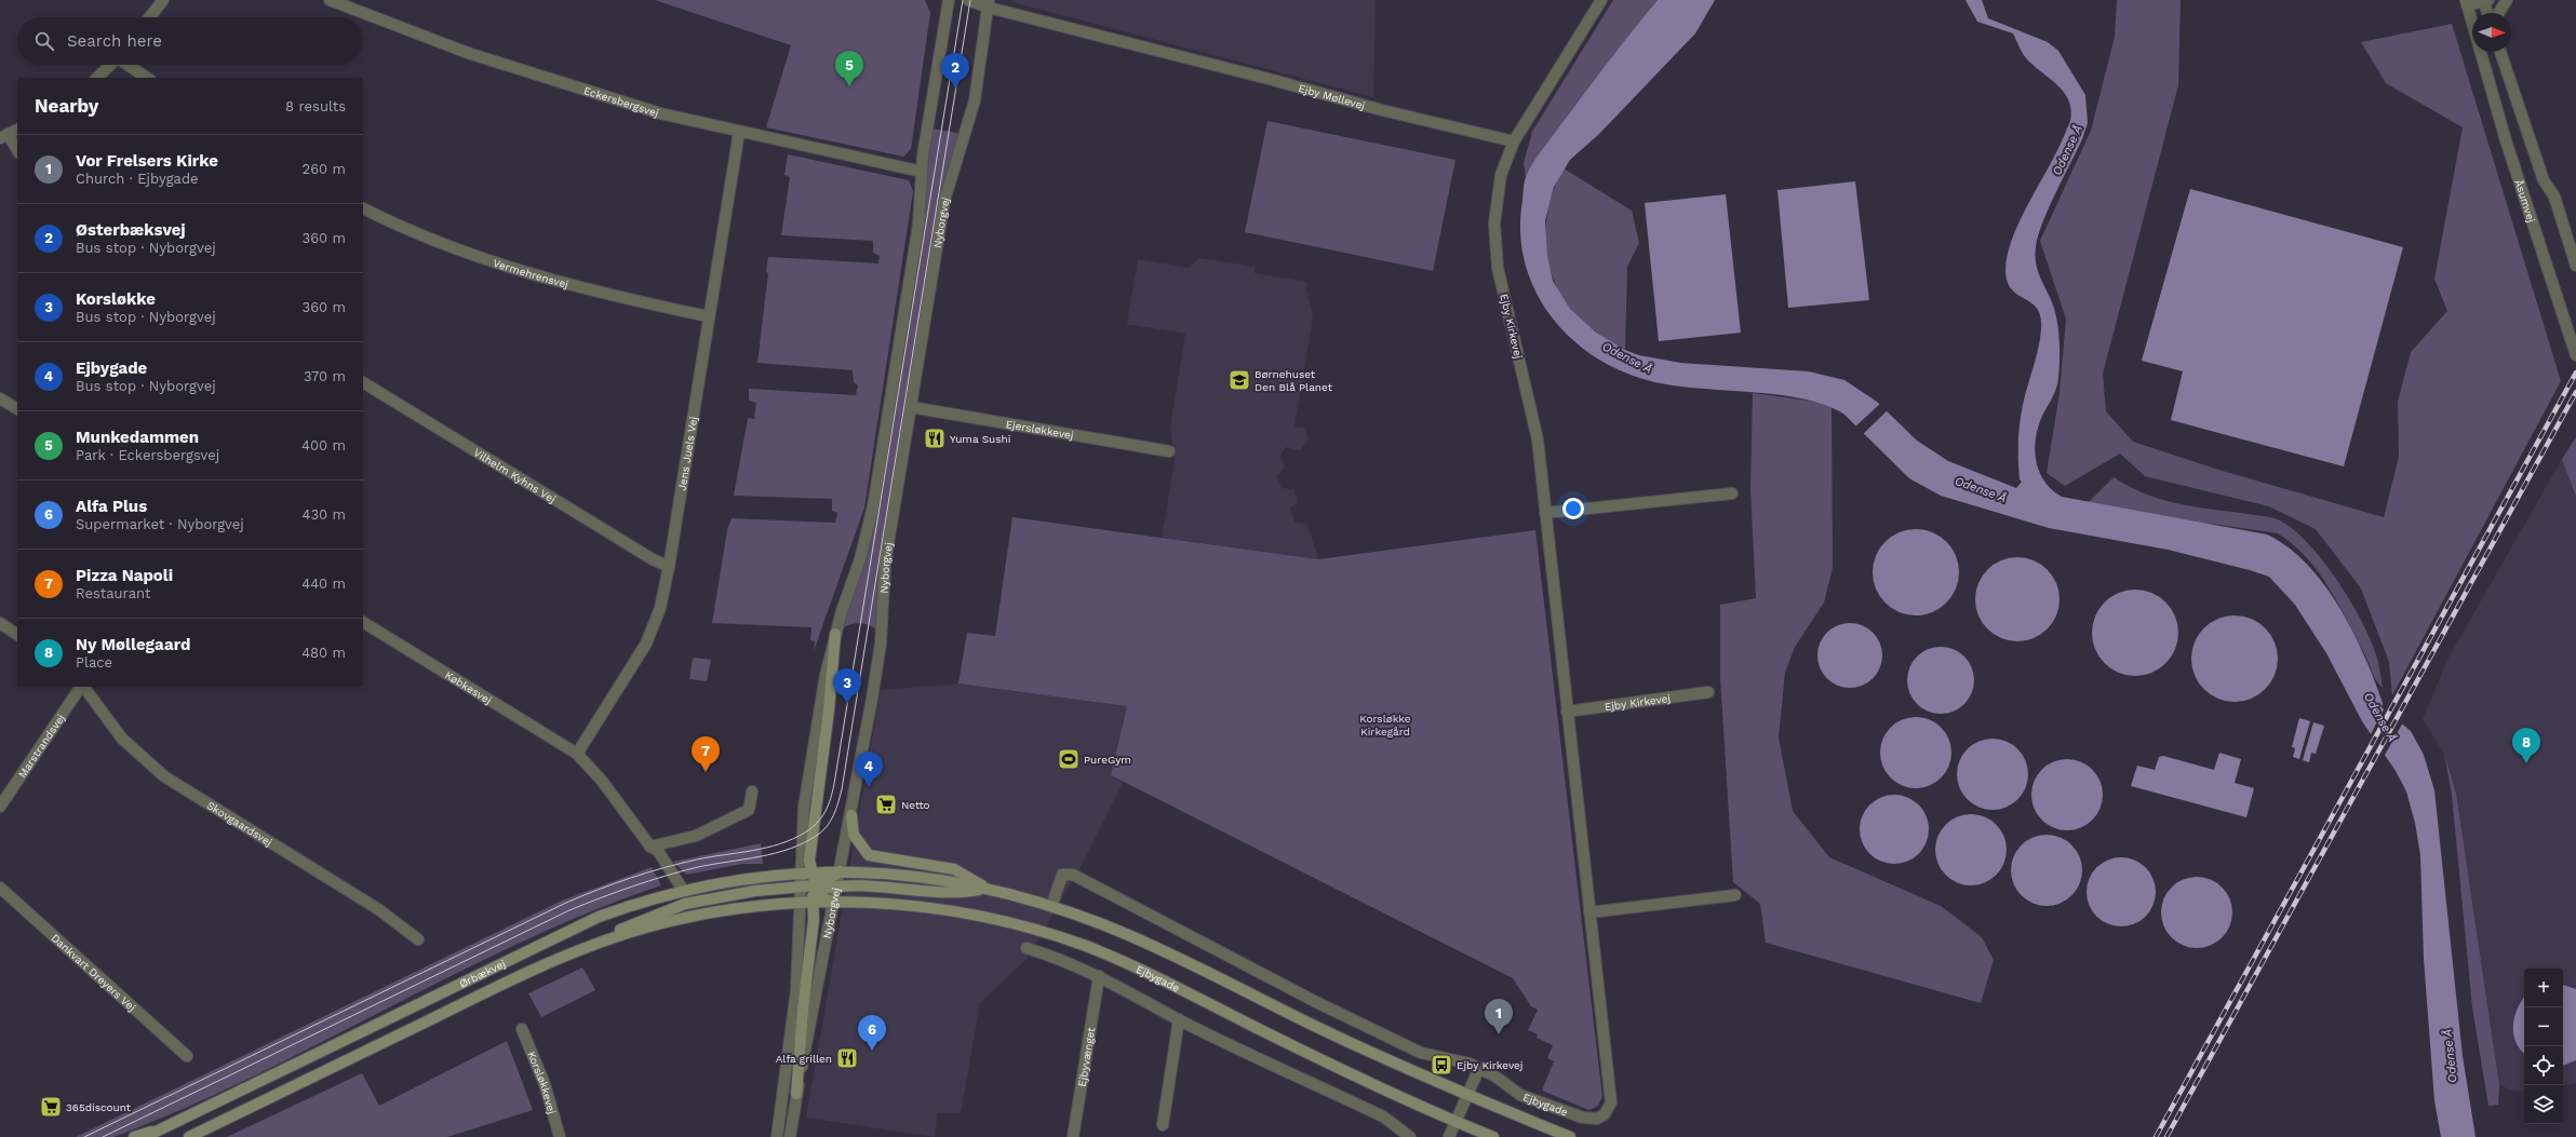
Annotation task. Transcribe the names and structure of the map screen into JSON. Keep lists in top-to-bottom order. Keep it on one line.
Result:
{"streets":{"main road":["Ørbækvej","Ejbygade"],"street":["Ejby Møllevej","Eckersbergsvej","Åsumvej","Nyborgvej","Vermehrensvej","Ejby Kirkevej","Ejersløkkevej","Jens Juels Vej","Vilhelm Kyhns Vej","Købkesvej","Marstrandsvej","Skovgaardsvej","Dankvart Dreyers Vej","Ejbyvænget","Korsløkkevej"]},"crossings":[["Ejby Møllevej","Nyborgvej"],["Ejby Møllevej","Ejby Kirkevej"],["Eckersbergsvej","Nyborgvej"],["Eckersbergsvej","Jens Juels Vej"],["Nyborgvej","Ejersløkkevej"],["Nyborgvej","Ørbækvej"],["Nyborgvej","Ejbygade"],["Vermehrensvej","Jens Juels Vej"],["Ejby Kirkevej","Ejbygade"],["Jens Juels Vej","Vilhelm Kyhns Vej"],["Jens Juels Vej","Købkesvej"],["Købkesvej","Ørbækvej"],["Ørbækvej","Ejbygade"]],"water":["Odense Å"],"parks":["Korsløkke Kirkegård"],"places":{"school or university":["Børnehuset Den Blå Planet"],"restaurant":["Yuma Sushi","Alfa grillen"],"sports":["PureGym"],"supermarket":["Netto","365discount"],"bus stop":["Ejby Kirkevej"]},"north":"right","page":{"search":"Search here","pins":["5","2","3","8","7","4","1","6"],"heading":["Nearby","8 results"],"list":[{"mark":"1","name":"Vor Frelsers Kirke","note":"Church · Ejbygade","value":"260 m"},{"mark":"2","name":"Østerbæksvej","note":"Bus stop · Nyborgvej","value":"360 m"},{"mark":"3","name":"Korsløkke","note":"Bus stop · Nyborgvej","value":"360 m"},{"mark":"4","name":"Ejbygade","note":"Bus stop · Nyborgvej","value":"370 m"},{"mark":"5","name":"Munkedammen","note":"Park · Eckersbergsvej","value":"400 m"},{"mark":"6","name":"Alfa Plus","note":"Supermarket · Nyborgvej","value":"430 m"},{"mark":"7","name":"Pizza Napoli","note":"Restaurant","value":"440 m"},{"mark":"8","name":"Ny Møllegaard","note":"Place","value":"480 m"}],"map_buttons":["+","−"]}}
